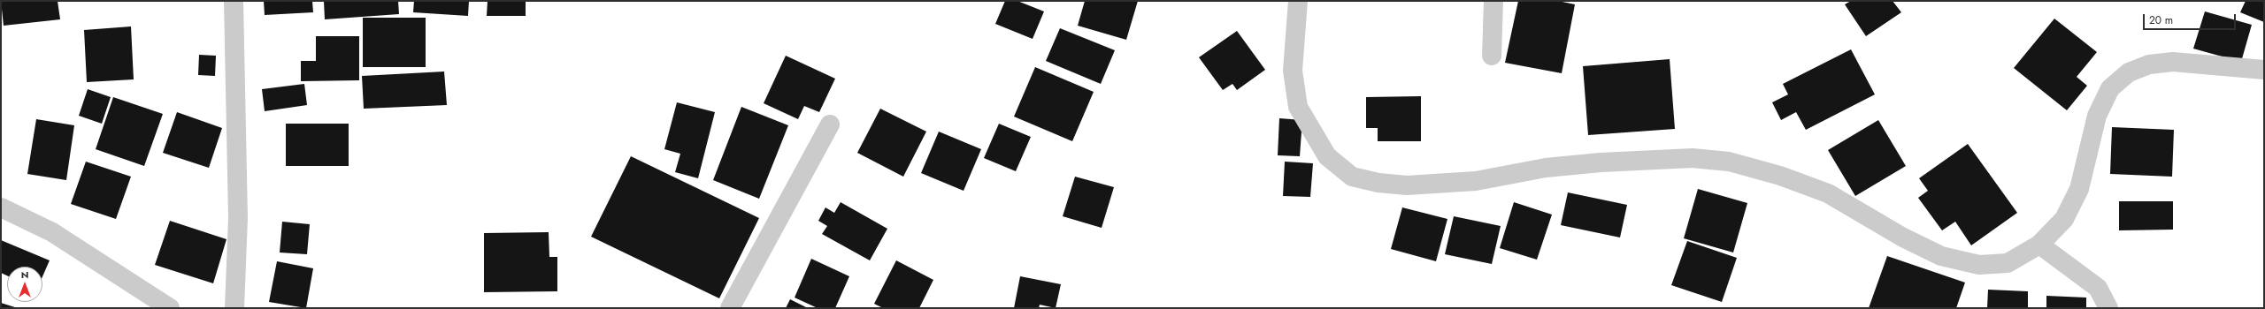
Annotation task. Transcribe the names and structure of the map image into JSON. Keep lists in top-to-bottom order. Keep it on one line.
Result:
{"scale_bar":"20 m","north":"top"}
